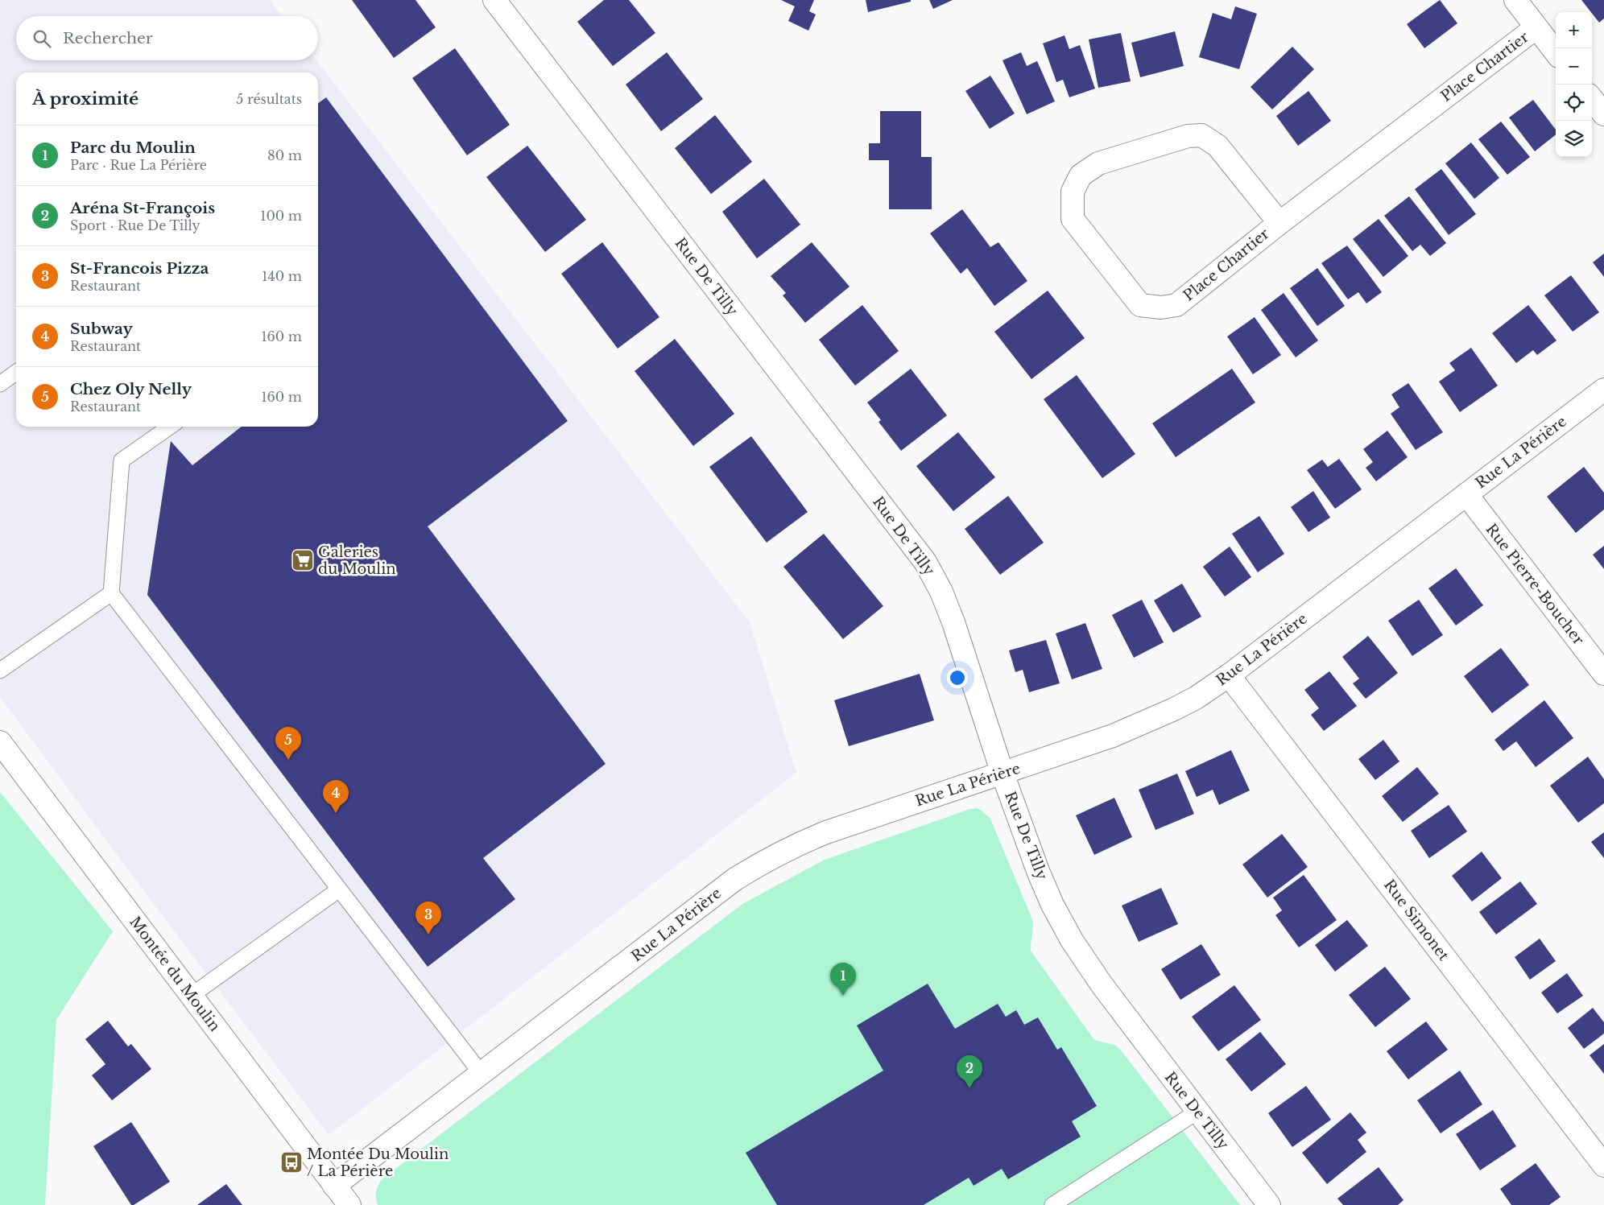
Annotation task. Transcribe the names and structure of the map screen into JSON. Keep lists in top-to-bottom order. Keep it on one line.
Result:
{"streets":{"street":["Place Chartier","Rue De Tilly","Rue La Périère","Rue Pierre-Boucher","Rue Simonet","Montée du Moulin"]},"crossings":[["Rue De Tilly","Rue La Périère"],["Rue La Périère","Rue Pierre-Boucher"],["Rue La Périère","Rue Simonet"],["Rue La Périère","Montée du Moulin"]],"places":{"supermarket":["Galeries du Moulin"],"bus stop":["Montée Du Moulin / La Périère"]},"page":{"map_buttons":["+","−"],"search":"Rechercher","heading":["À proximité","5 résultats"],"list":[{"mark":"1","name":"Parc du Moulin","note":"Parc · Rue La Périère","value":"80 m"},{"mark":"2","name":"Aréna St-François","note":"Sport · Rue De Tilly","value":"100 m"},{"mark":"3","name":"St-Francois Pizza","note":"Restaurant","value":"140 m"},{"mark":"4","name":"Subway","note":"Restaurant","value":"160 m"},{"mark":"5","name":"Chez Oly Nelly","note":"Restaurant","value":"160 m"}],"pins":["5","4","3","1","2"]}}
